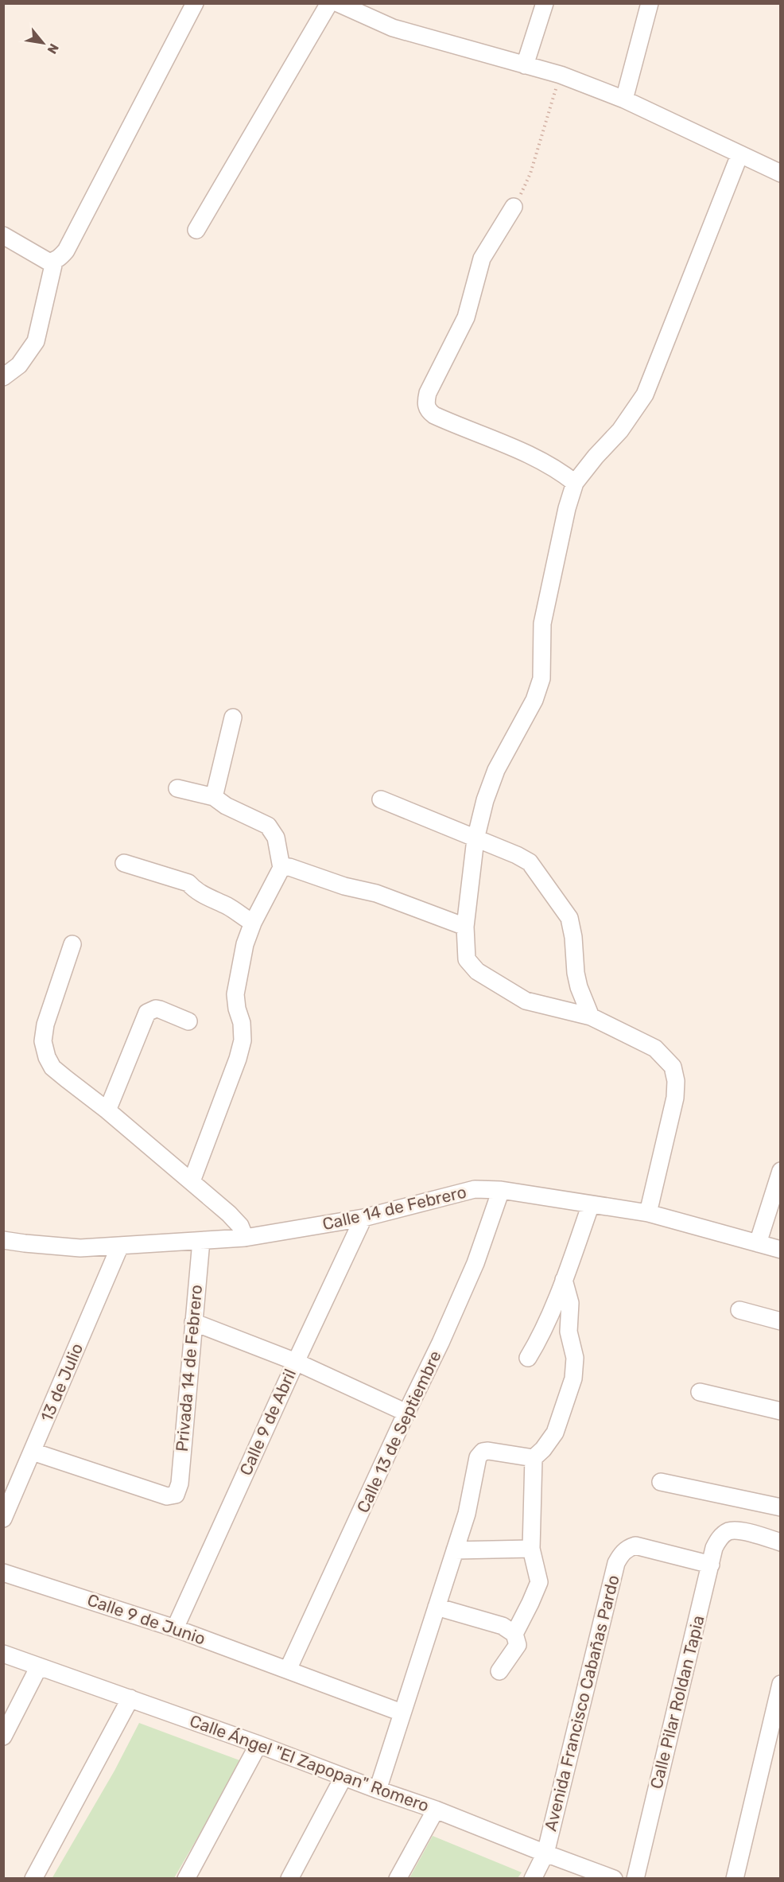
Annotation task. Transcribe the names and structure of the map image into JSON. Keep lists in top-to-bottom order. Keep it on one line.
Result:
{"streets":{"street":["Calle 14 de Febrero","Privada 14 de Febrero","13 de Julio","Calle 9 de Abril","Calle 13 de Septiembre","Calle 9 de Junio","Calle Pilar Roldan Tapia","Avenida Francisco Cabañas Pardo","Calle Ángel \"El Zapopan\" Romero"]},"crossings":[["Calle 14 de Febrero","Privada 14 de Febrero"],["Calle 14 de Febrero","13 de Julio"],["Calle 14 de Febrero","Calle 9 de Abril"],["Calle 14 de Febrero","Calle 13 de Septiembre"],["Privada 14 de Febrero","13 de Julio"],["Calle 9 de Abril","Calle 9 de Junio"],["Calle 13 de Septiembre","Calle 9 de Junio"],["Calle Pilar Roldan Tapia","Avenida Francisco Cabañas Pardo"],["Avenida Francisco Cabañas Pardo","Calle Ángel \"El Zapopan\" Romero"]],"north":"bottom right"}
